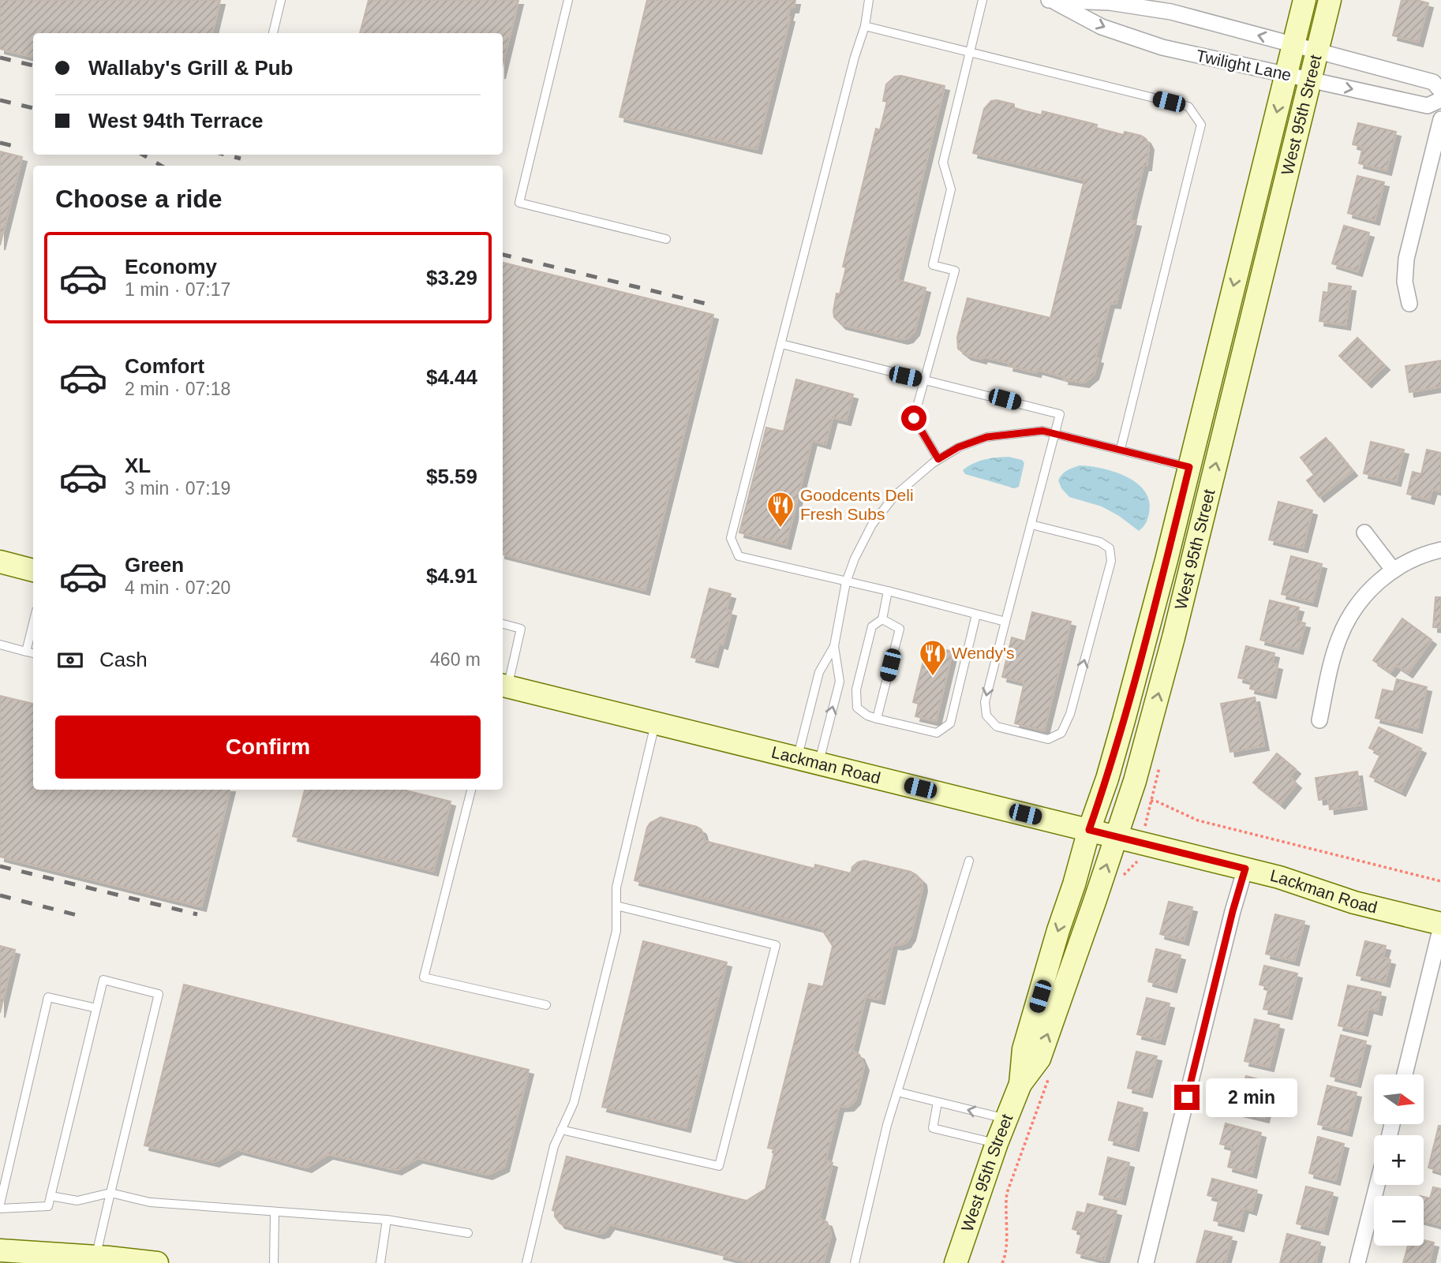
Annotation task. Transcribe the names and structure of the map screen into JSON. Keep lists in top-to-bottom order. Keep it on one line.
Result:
{"streets":{"main road":["West 95th Street","Lackman Road"],"street":["Twilight Lane"]},"crossings":[["Twilight Lane","West 95th Street"],["West 95th Street","Lackman Road"]],"places":{"restaurant":["Goodcents Deli Fresh Subs","Wendy's"]},"north":"right","page":{"banner":["Wallaby's Grill & Pub","West 94th Terrace"],"heading":"Choose a ride","list":[{"name":"Economy","note":"1 min · 07:17","value":"$3.29"},{"name":"Comfort","note":"2 min · 07:18","value":"$4.44"},{"name":"XL","note":"3 min · 07:19","value":"$5.59"},{"name":"Green","note":"4 min · 07:20","value":"$4.91"}],"pay":["Cash","460 m"],"buttons":"Confirm","map_buttons":["+","−"],"bubble":"2 min"}}
